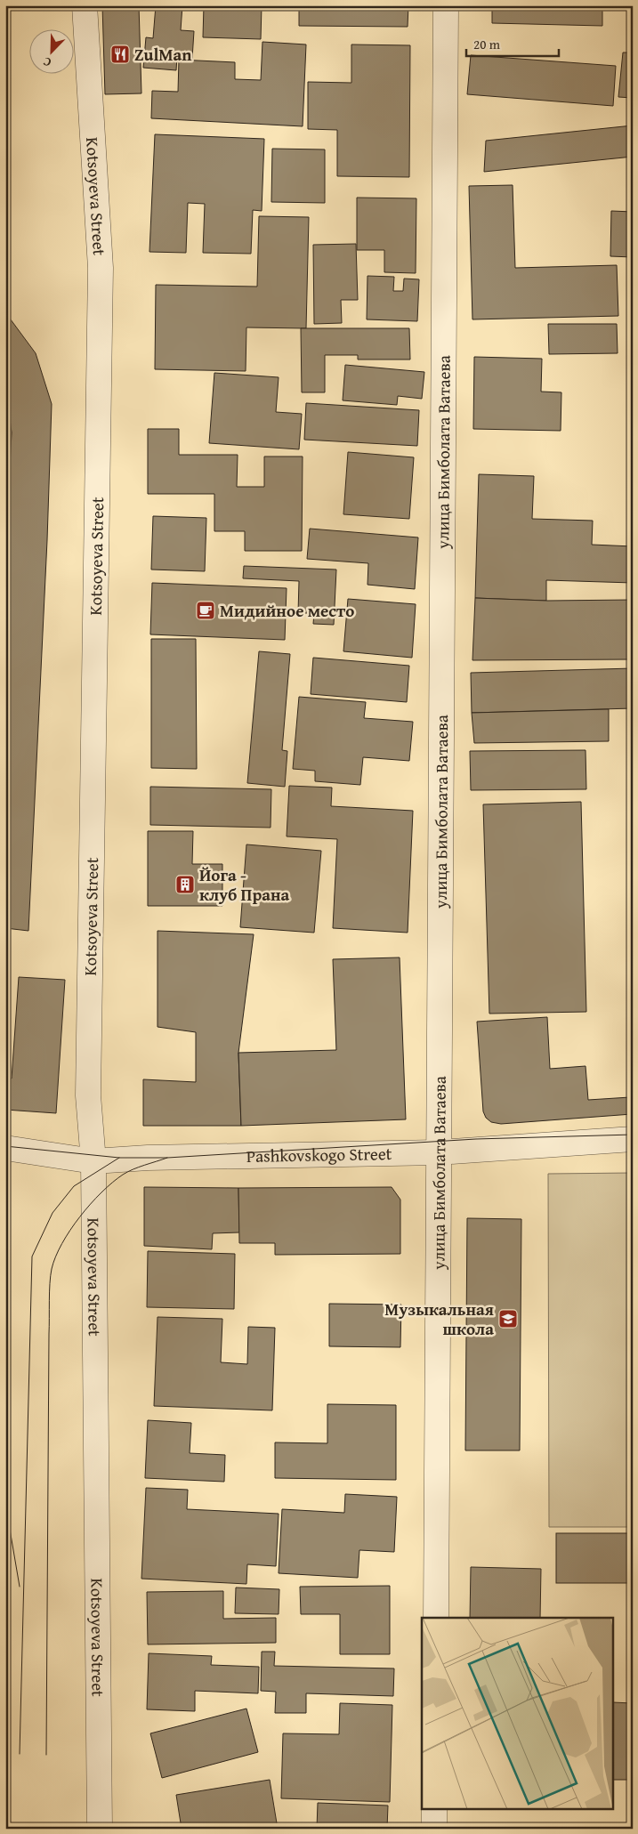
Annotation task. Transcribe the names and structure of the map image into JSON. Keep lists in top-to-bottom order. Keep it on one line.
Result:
{"streets":{"street":["Kotsoyeva Street","улица Бимболата Ватаева","Pashkovskogo Street"]},"crossings":[["Kotsoyeva Street","Pashkovskogo Street"],["улица Бимболата Ватаева","Pashkovskogo Street"]],"places":{"restaurant":["ZulMan"],"cafe":["Мидийное место"],"building":["Йога - клуб Прана"],"school or university":["Музыкальная школа"]},"scale_bar":"20 m","north":"bottom left"}
